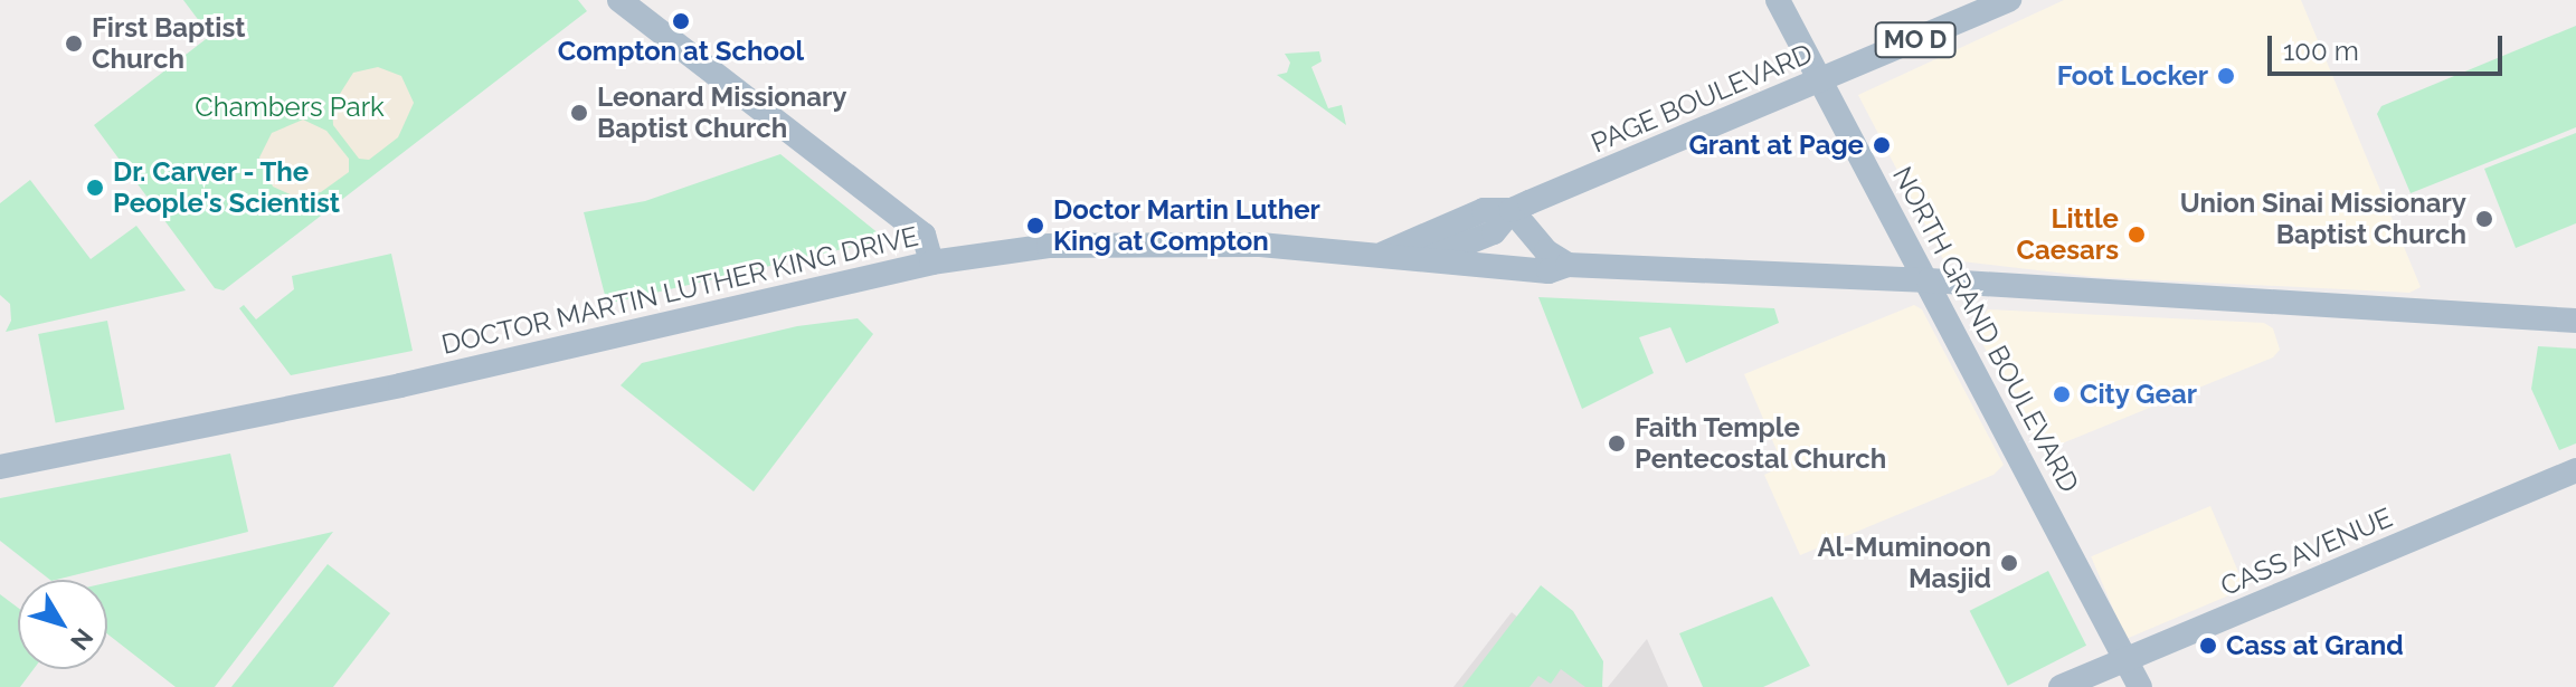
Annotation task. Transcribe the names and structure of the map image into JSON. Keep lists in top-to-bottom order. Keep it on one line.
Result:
{"streets":{"main road":["MO D","PAGE BOULEVARD","DOCTOR MARTIN LUTHER KING DRIVE","NORTH GRAND BOULEVARD","CASS AVENUE"]},"crossings":[["PAGE BOULEVARD","DOCTOR MARTIN LUTHER KING DRIVE"],["PAGE BOULEVARD","NORTH GRAND BOULEVARD"],["DOCTOR MARTIN LUTHER KING DRIVE","NORTH GRAND BOULEVARD"],["NORTH GRAND BOULEVARD","CASS AVENUE"]],"parks":["Chambers Park"],"places":["Compton at School","First Baptist Church","Foot Locker","Leonard Missionary Baptist Church","Grant at Page","Dr. Carver - The People's Scientist","Union Sinai Missionary Baptist Church","Doctor Martin Luther King at Compton","Little Caesars","City Gear","Faith Temple Pentecostal Church","Al-Muminoon Masjid","Cass at Grand"],"scale_bar":"100 m","north":"bottom right"}
